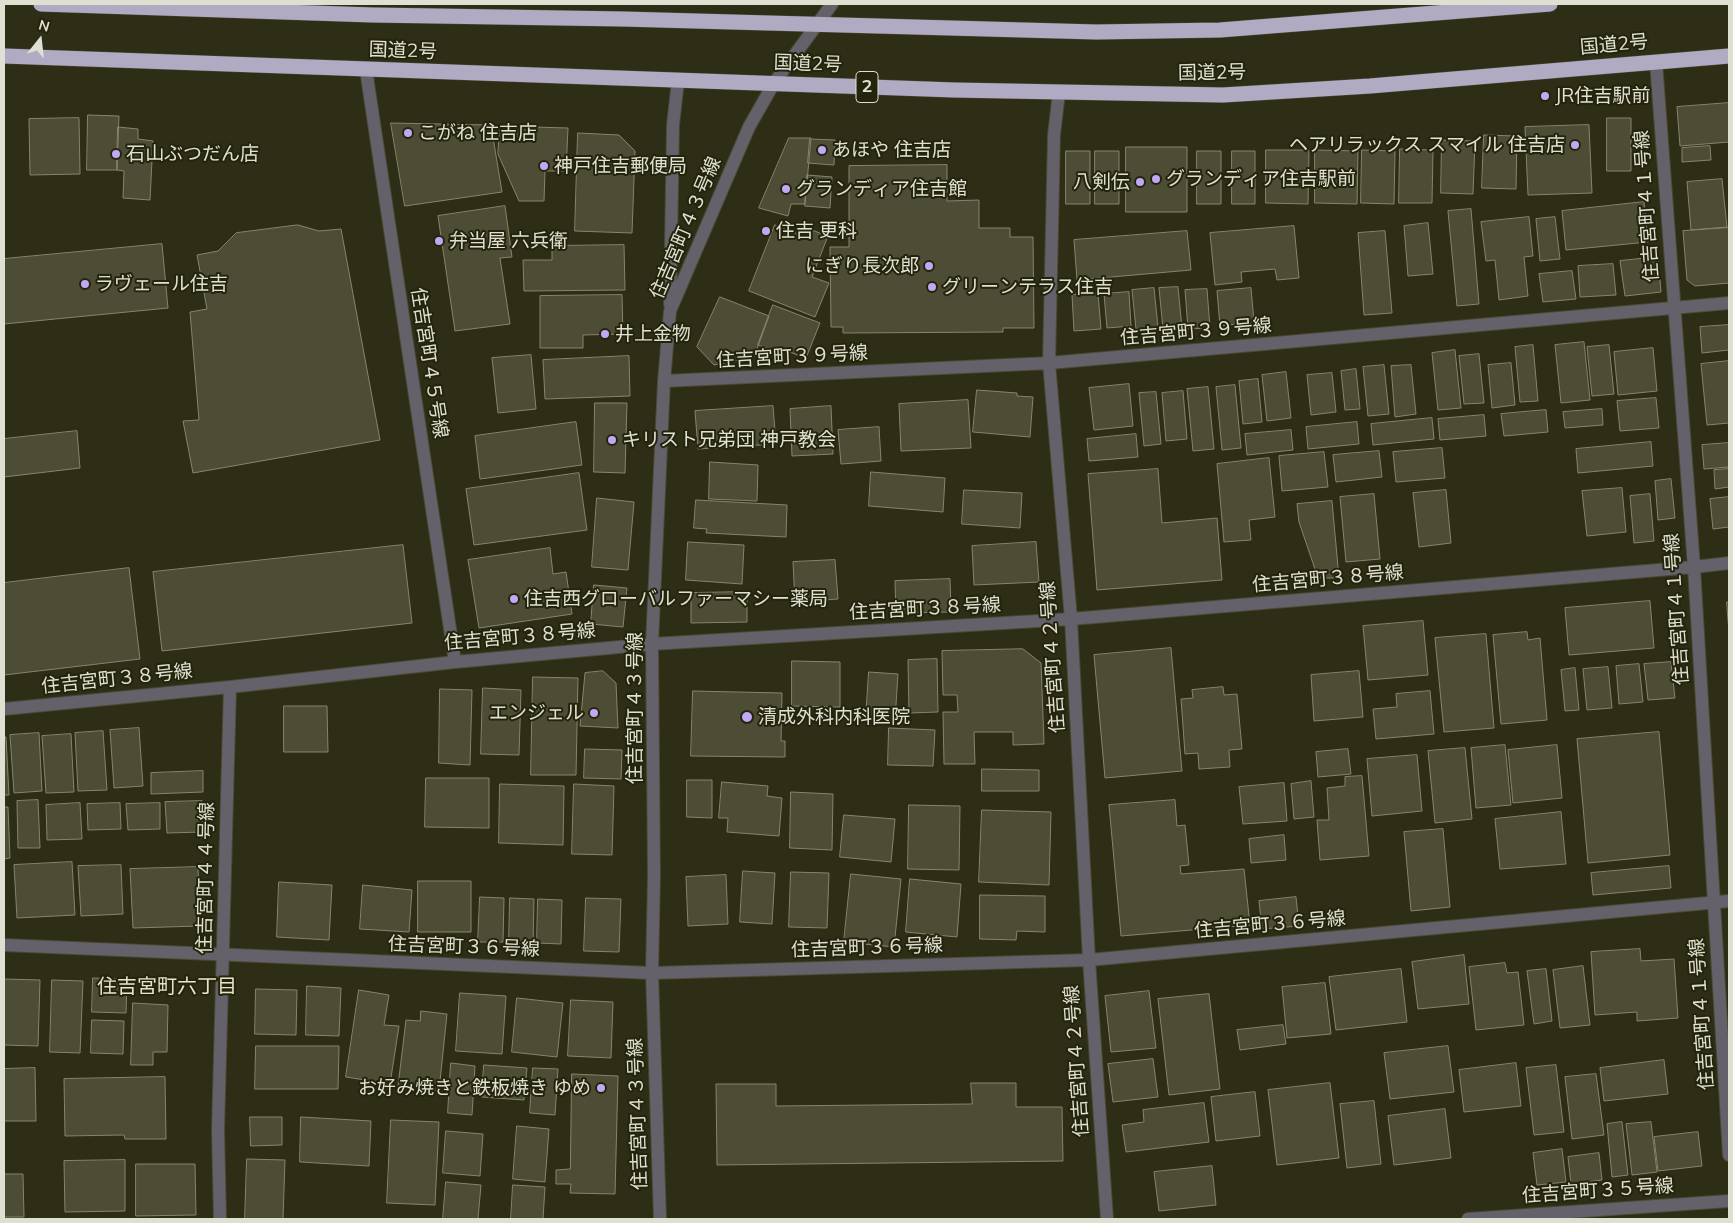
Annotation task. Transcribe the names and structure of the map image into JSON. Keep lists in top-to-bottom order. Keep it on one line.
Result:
{"streets":{"highway":["国道2号","2"],"street":["住吉宮町４１号線","住吉宮町４３号線","住吉宮町３９号線","住吉宮町４５号線","住吉宮町３８号線","住吉宮町４２号線","住吉宮町４４号線","住吉宮町３６号線","住吉宮町３５号線"]},"crossings":[["国道2号","住吉宮町４１号線"],["国道2号","住吉宮町４３号線"],["国道2号","住吉宮町４５号線"],["国道2号","住吉宮町４２号線"],["住吉宮町４１号線","住吉宮町３９号線"],["住吉宮町４１号線","住吉宮町３８号線"],["住吉宮町４１号線","住吉宮町３６号線"],["住吉宮町４３号線","住吉宮町３９号線"],["住吉宮町４３号線","住吉宮町３８号線"],["住吉宮町４３号線","住吉宮町３６号線"],["住吉宮町３９号線","住吉宮町４２号線"],["住吉宮町４５号線","住吉宮町３８号線"],["住吉宮町３８号線","住吉宮町４２号線"],["住吉宮町３８号線","住吉宮町４４号線"],["住吉宮町４２号線","住吉宮町３６号線"],["住吉宮町４４号線","住吉宮町３６号線"]],"districts":["住吉宮町六丁目"],"places":["JR住吉駅前","こがね 住吉店","ヘアリラックス スマイル 住吉店","あほや 住吉店","石山ぶつだん店","神戸住吉郵便局","グランディア住吉駅前","八剣伝","グランディア住吉館","住吉 更科","弁当屋 六兵衛","にぎり長次郎","ラヴェール住吉","グリーンテラス住吉","井上金物","キリスト兄弟団 神戸教会","住吉西グローバルファーマシー薬局","エンジェル","清成外科内科医院","お好み焼きと鉄板焼き ゆめ"],"north":"top"}
